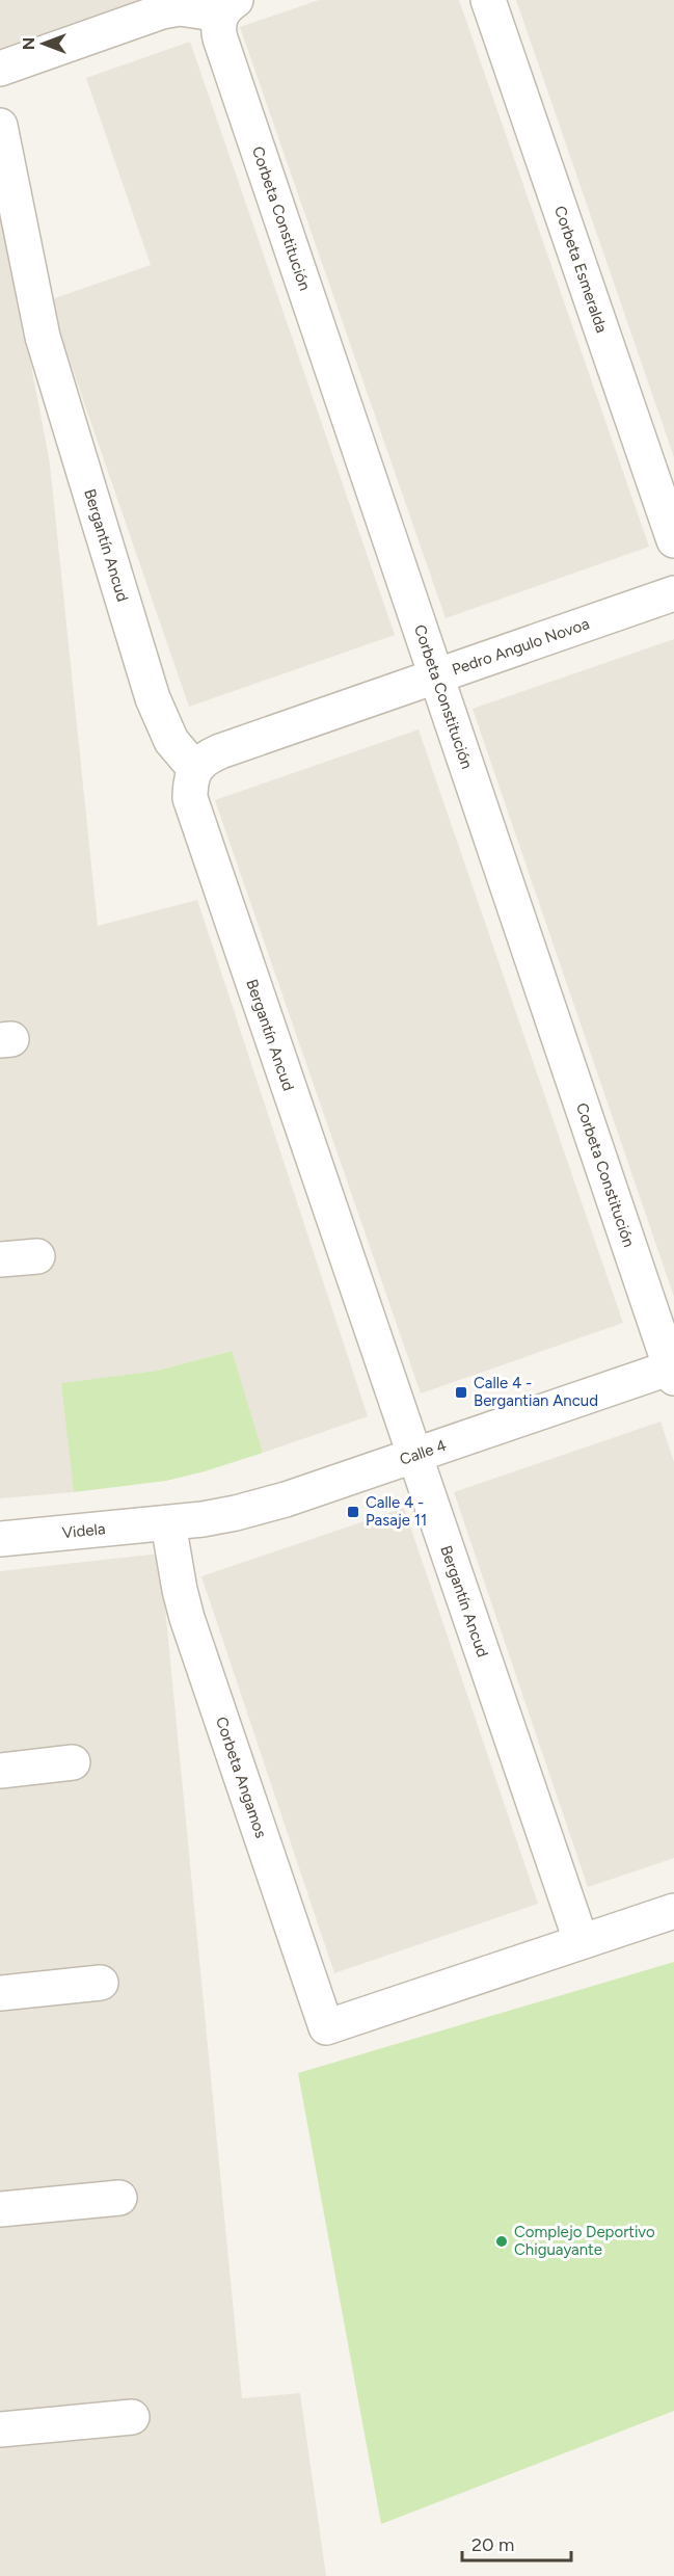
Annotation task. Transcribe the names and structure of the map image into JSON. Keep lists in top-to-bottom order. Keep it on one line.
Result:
{"streets":{"street":["Corbeta Constitución","Corbeta Esmeralda","Bergantín Ancud","Pedro Angulo Novoa","Calle 4","Videla","Corbeta Angamos"]},"crossings":[["Corbeta Constitución","Pedro Angulo Novoa"],["Corbeta Constitución","Calle 4"],["Bergantín Ancud","Pedro Angulo Novoa"],["Bergantín Ancud","Calle 4"],["Bergantín Ancud","Corbeta Angamos"],["Calle 4","Videla"],["Calle 4","Corbeta Angamos"],["Videla","Corbeta Angamos"]],"places":{"transit":["Calle 4 - Bergantian Ancud","Calle 4 - Pasaje 11"],"other":["Complejo Deportivo Chiguayante"]},"scale_bar":"20 m","north":"left"}
